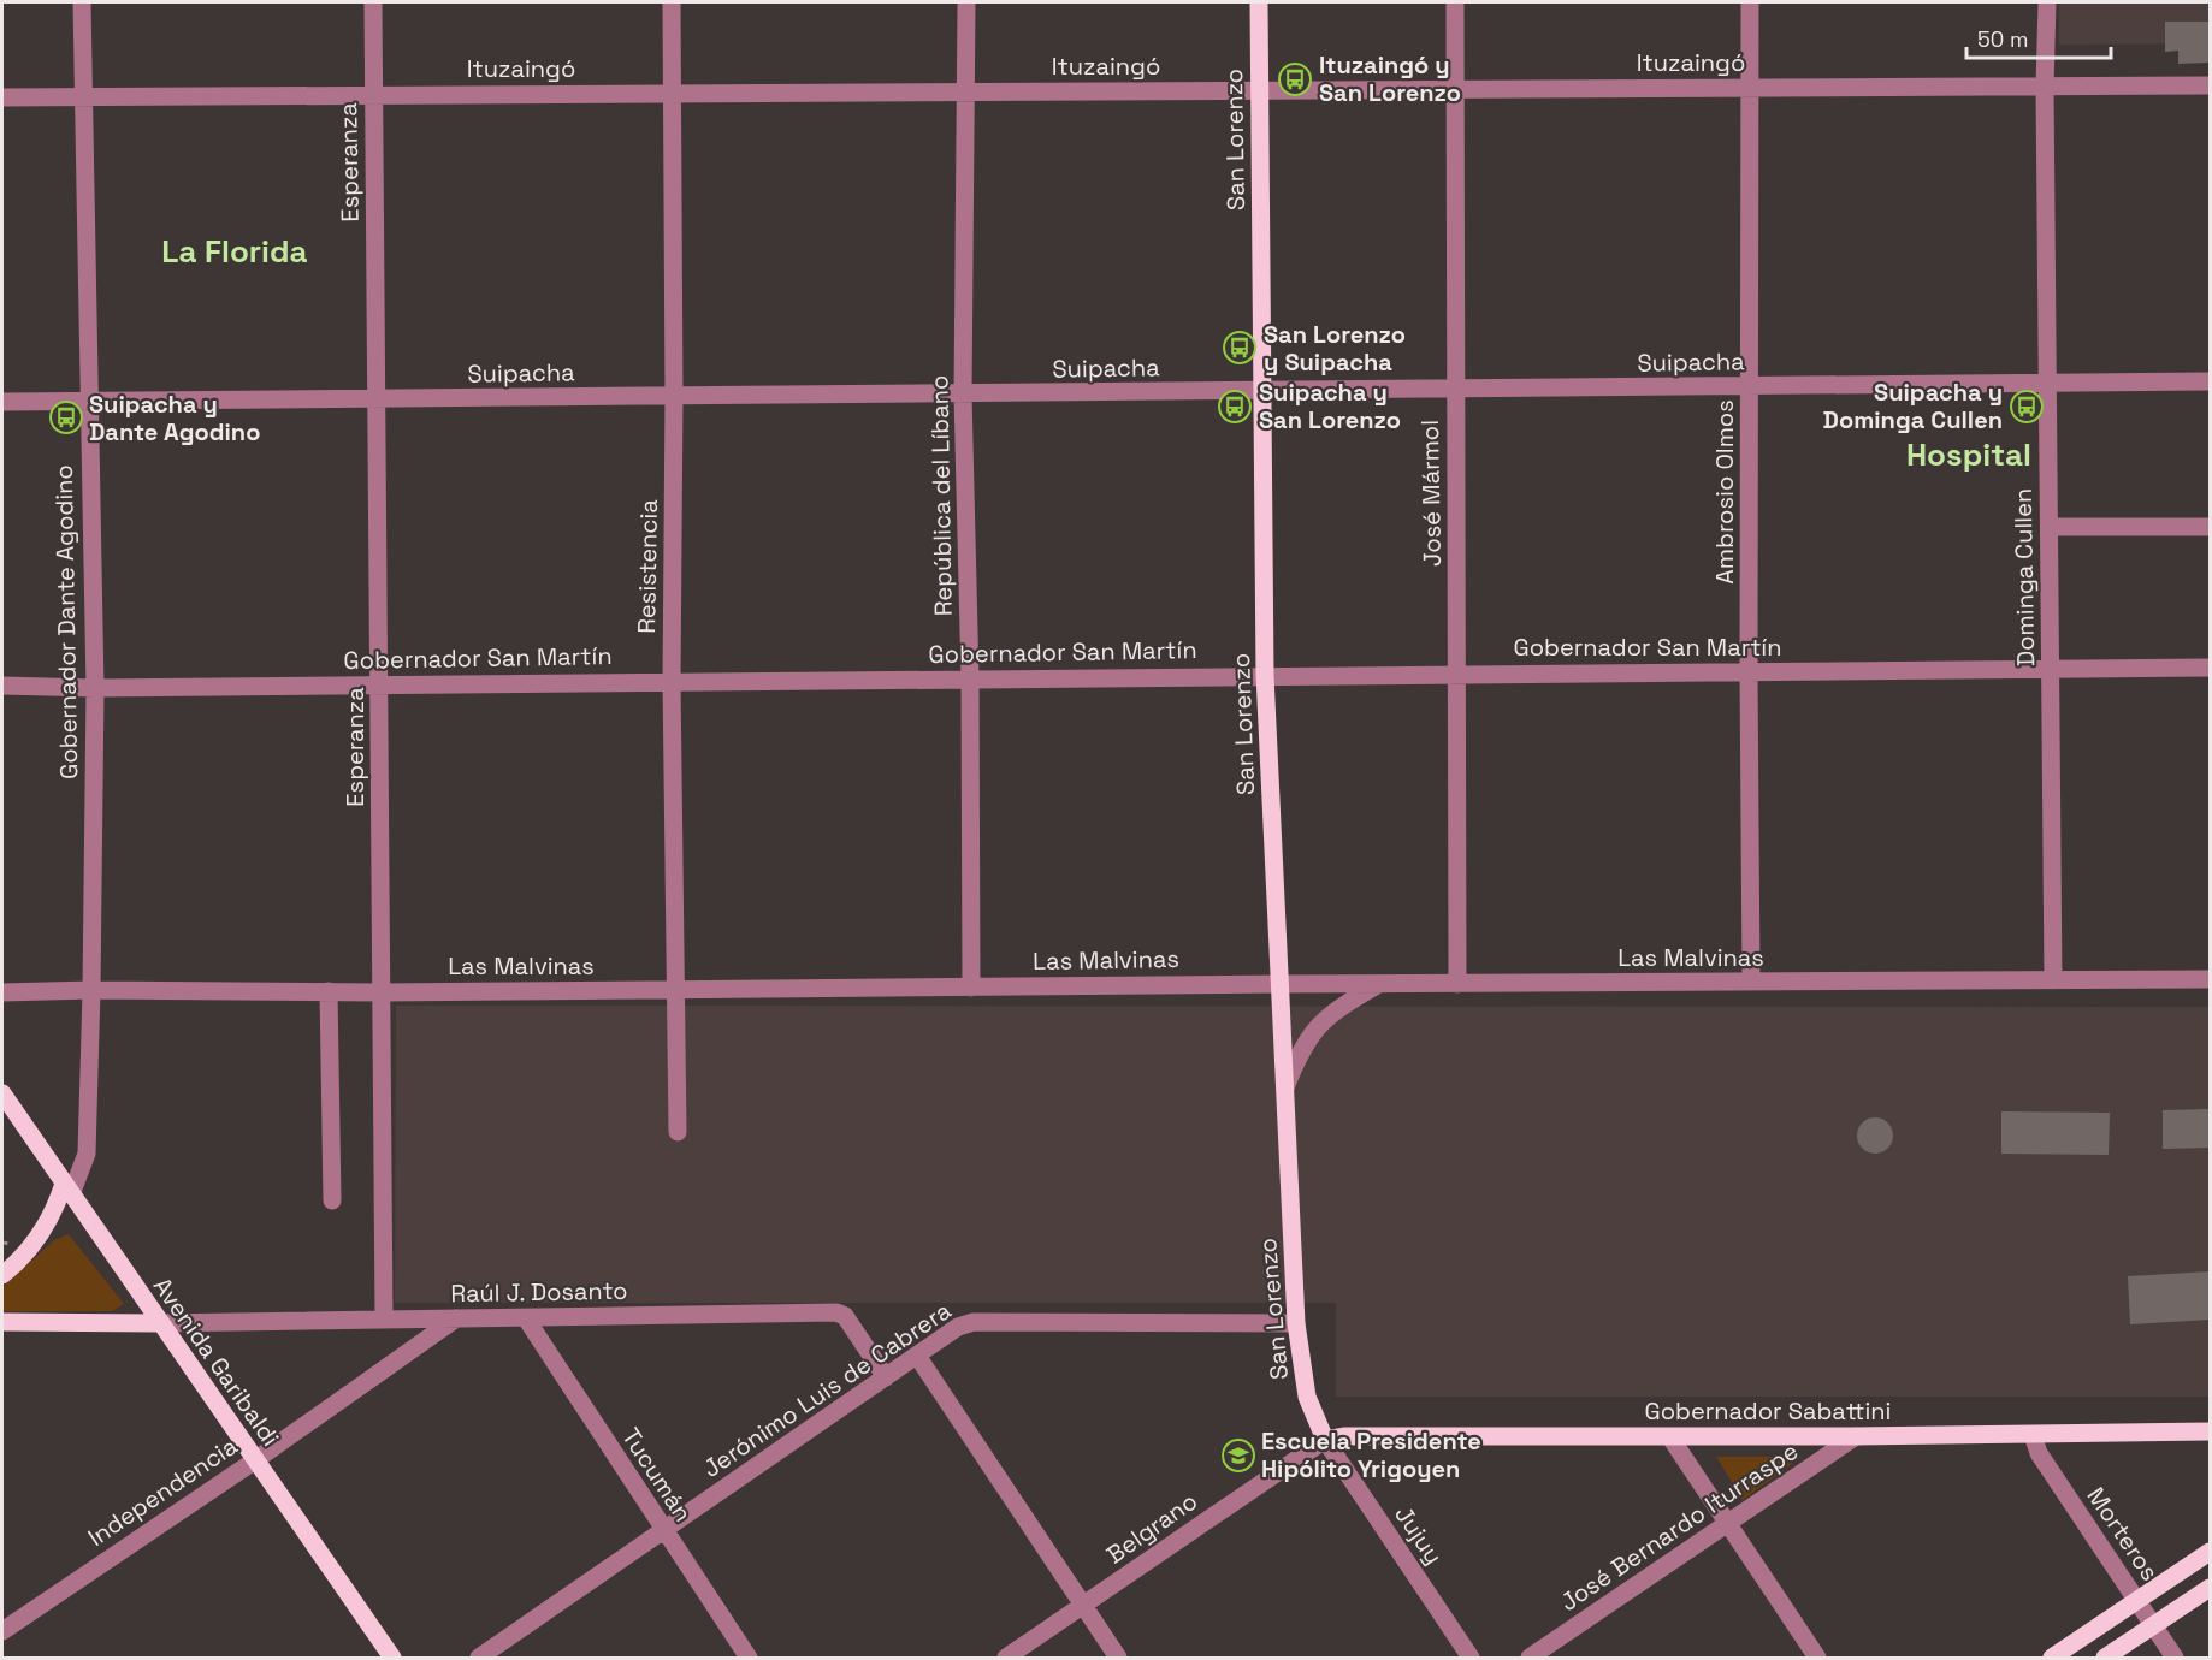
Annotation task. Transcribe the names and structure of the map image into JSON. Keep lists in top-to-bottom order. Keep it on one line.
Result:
{"streets":{"main road":["San Lorenzo","Avenida Garibaldi","Gobernador Sabattini"],"street":["Ituzaingó","Esperanza","Suipacha","Ambrosio Olmos","José Mármol","República del Líbano","Resistencia","Dominga Cullen","Gobernador Dante Agodino","Gobernador San Martín","Las Malvinas","Raúl J. Dosanto","Jerónimo Luis de Cabrera","Tucumán","Independencia","José Bernardo Iturraspe","Belgrano","Morteros","Jujuy"]},"crossings":[["Ituzaingó","San Lorenzo"],["Ituzaingó","Esperanza"],["Ituzaingó","Ambrosio Olmos"],["Ituzaingó","José Mármol"],["Ituzaingó","República del Líbano"],["Ituzaingó","Resistencia"],["Ituzaingó","Dominga Cullen"],["Ituzaingó","Gobernador Dante Agodino"],["San Lorenzo","Suipacha"],["San Lorenzo","Gobernador San Martín"],["San Lorenzo","Las Malvinas"],["San Lorenzo","Jerónimo Luis de Cabrera"],["San Lorenzo","Gobernador Sabattini"],["San Lorenzo","Belgrano"],["San Lorenzo","Jujuy"],["Esperanza","Suipacha"],["Esperanza","Gobernador San Martín"],["Esperanza","Las Malvinas"],["Esperanza","Raúl J. Dosanto"],["Suipacha","Ambrosio Olmos"],["Suipacha","José Mármol"],["Suipacha","República del Líbano"],["Suipacha","Resistencia"],["Suipacha","Dominga Cullen"],["Suipacha","Gobernador Dante Agodino"],["Ambrosio Olmos","Gobernador San Martín"],["Ambrosio Olmos","Las Malvinas"],["José Mármol","Gobernador San Martín"],["José Mármol","Las Malvinas"],["República del Líbano","Gobernador San Martín"],["República del Líbano","Las Malvinas"],["Resistencia","Gobernador San Martín"],["Resistencia","Las Malvinas"],["Dominga Cullen","Gobernador San Martín"],["Dominga Cullen","Las Malvinas"],["Gobernador Dante Agodino","Gobernador San Martín"],["Gobernador Dante Agodino","Las Malvinas"],["Gobernador Dante Agodino","Avenida Garibaldi"],["Raúl J. Dosanto","Avenida Garibaldi"],["Raúl J. Dosanto","Jerónimo Luis de Cabrera"],["Raúl J. Dosanto","Tucumán"],["Raúl J. Dosanto","Independencia"],["Avenida Garibaldi","Independencia"],["Jerónimo Luis de Cabrera","Tucumán"],["Gobernador Sabattini","José Bernardo Iturraspe"],["Gobernador Sabattini","Belgrano"],["Gobernador Sabattini","Morteros"],["Gobernador Sabattini","Jujuy"],["Belgrano","Jujuy"]],"districts":["La Florida","Hospital"],"places":{"bus stop":["Ituzaingó y San Lorenzo","San Lorenzo y Suipacha","Suipacha y San Lorenzo","Suipacha y Dominga Cullen","Suipacha y Dante Agodino"],"school or university":["Escuela Presidente Hipólito Yrigoyen"]},"scale_bar":"50 m"}
